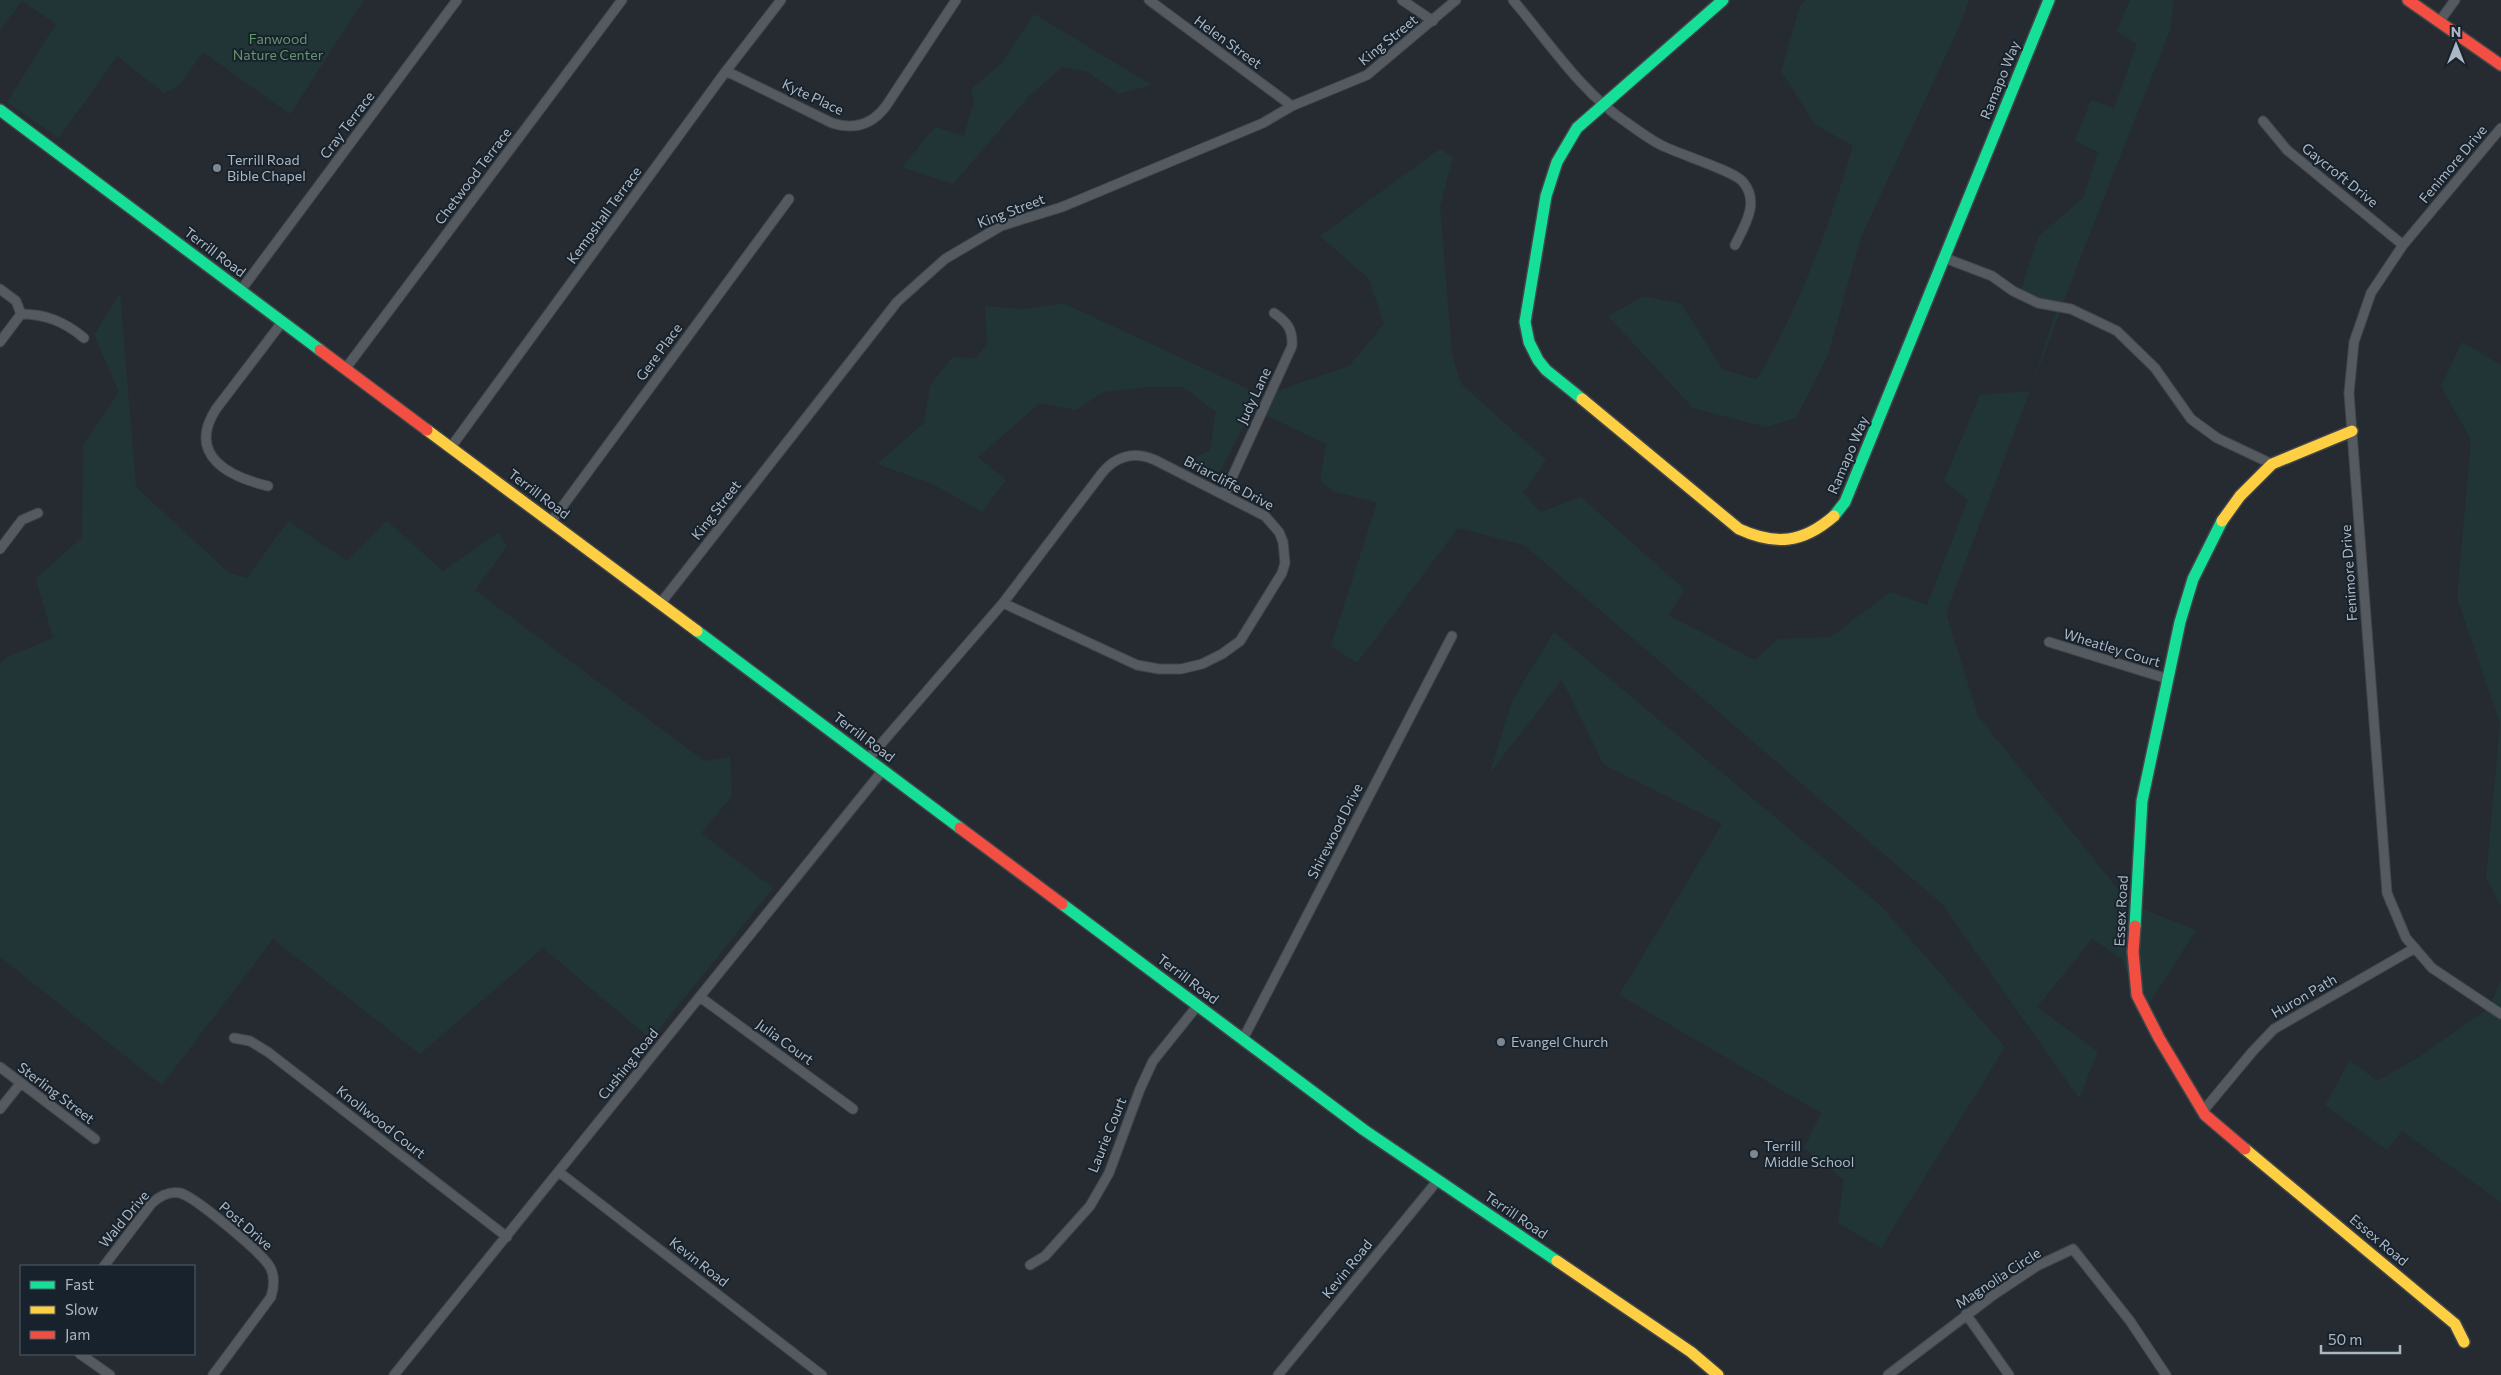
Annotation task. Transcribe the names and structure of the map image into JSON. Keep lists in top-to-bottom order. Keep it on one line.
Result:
{"streets":{"street":["King Street","Helen Street","Ramapo Way","Kyte Place","Cray Terrace","Fenimore Drive","Gaycroft Drive","Chetwood Terrace","Kempshall Terrace","Terrill Road","Gere Place","Judy Lane","Briarcliffe Drive","Wheatley Court","Shirewood Drive","Essex Road","Huron Path","Julia Court","Cushing Road","Sterling Street","Knollwood Court","Laurie Court","Wald Drive","Post Drive","Kevin Road","Magnolia Circle"]},"crossings":[["King Street","Helen Street"],["King Street","Terrill Road"],["Kyte Place","Kempshall Terrace"],["Cray Terrace","Terrill Road"],["Fenimore Drive","Gaycroft Drive"],["Fenimore Drive","Essex Road"],["Fenimore Drive","Huron Path"],["Chetwood Terrace","Terrill Road"],["Kempshall Terrace","Terrill Road"],["Terrill Road","Gere Place"],["Terrill Road","Briarcliffe Drive"],["Terrill Road","Shirewood Drive"],["Terrill Road","Cushing Road"],["Terrill Road","Laurie Court"],["Terrill Road","Kevin Road"],["Judy Lane","Briarcliffe Drive"],["Wheatley Court","Essex Road"],["Essex Road","Huron Path"],["Julia Court","Cushing Road"],["Cushing Road","Knollwood Court"],["Cushing Road","Kevin Road"],["Wald Drive","Post Drive"]],"parks":["Fanwood Nature Center"],"places":["Terrill Road Bible Chapel","Evangel Church","Terrill Middle School"],"legend":["Fast","Slow","Jam"],"scale_bar":"50 m","north":"top"}
